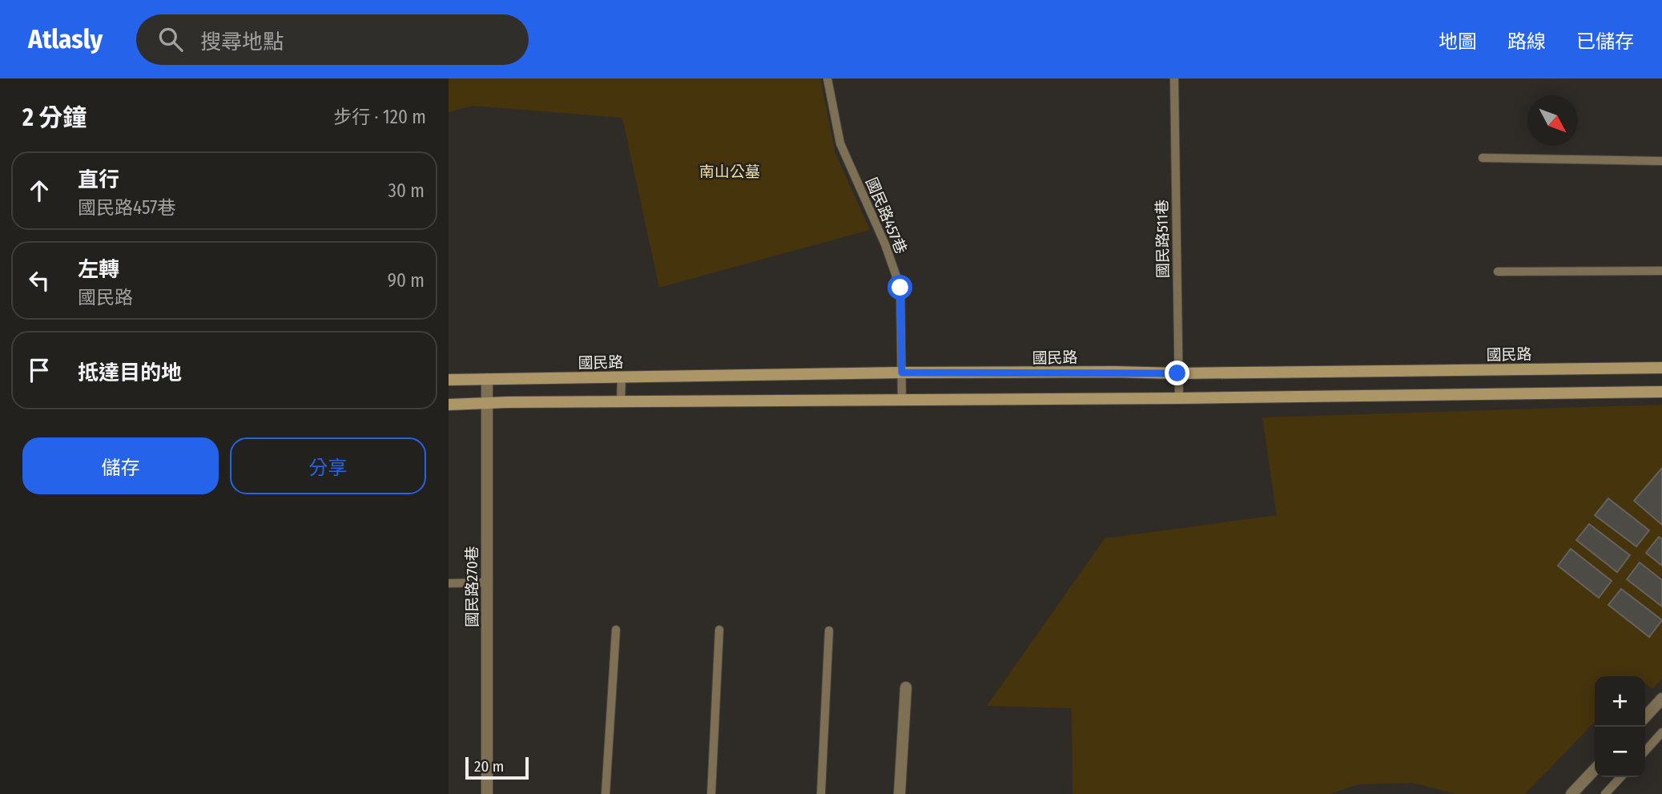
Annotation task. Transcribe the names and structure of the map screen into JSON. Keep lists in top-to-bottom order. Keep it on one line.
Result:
{"streets":{"street":["國民路","國民路270巷"],"lane":["國民路457巷","國民路511巷"]},"crossings":[["國民路457巷","國民路"],["國民路511巷","國民路"],["國民路","國民路270巷"]],"parks":["南山公墓"],"scale_bar":"20 m","north":"bottom right","page":{"header":"Atlasly","search":"搜尋地點","nav":["地圖","路線","已儲存"],"heading":["2 分鐘","步行 · 120 m"],"list":[["直行","國民路457巷","30 m"],["左轉","國民路","90 m"],"抵達目的地"],"buttons":["儲存","分享"],"map_buttons":["+","−"],"scale":"20 m"}}
